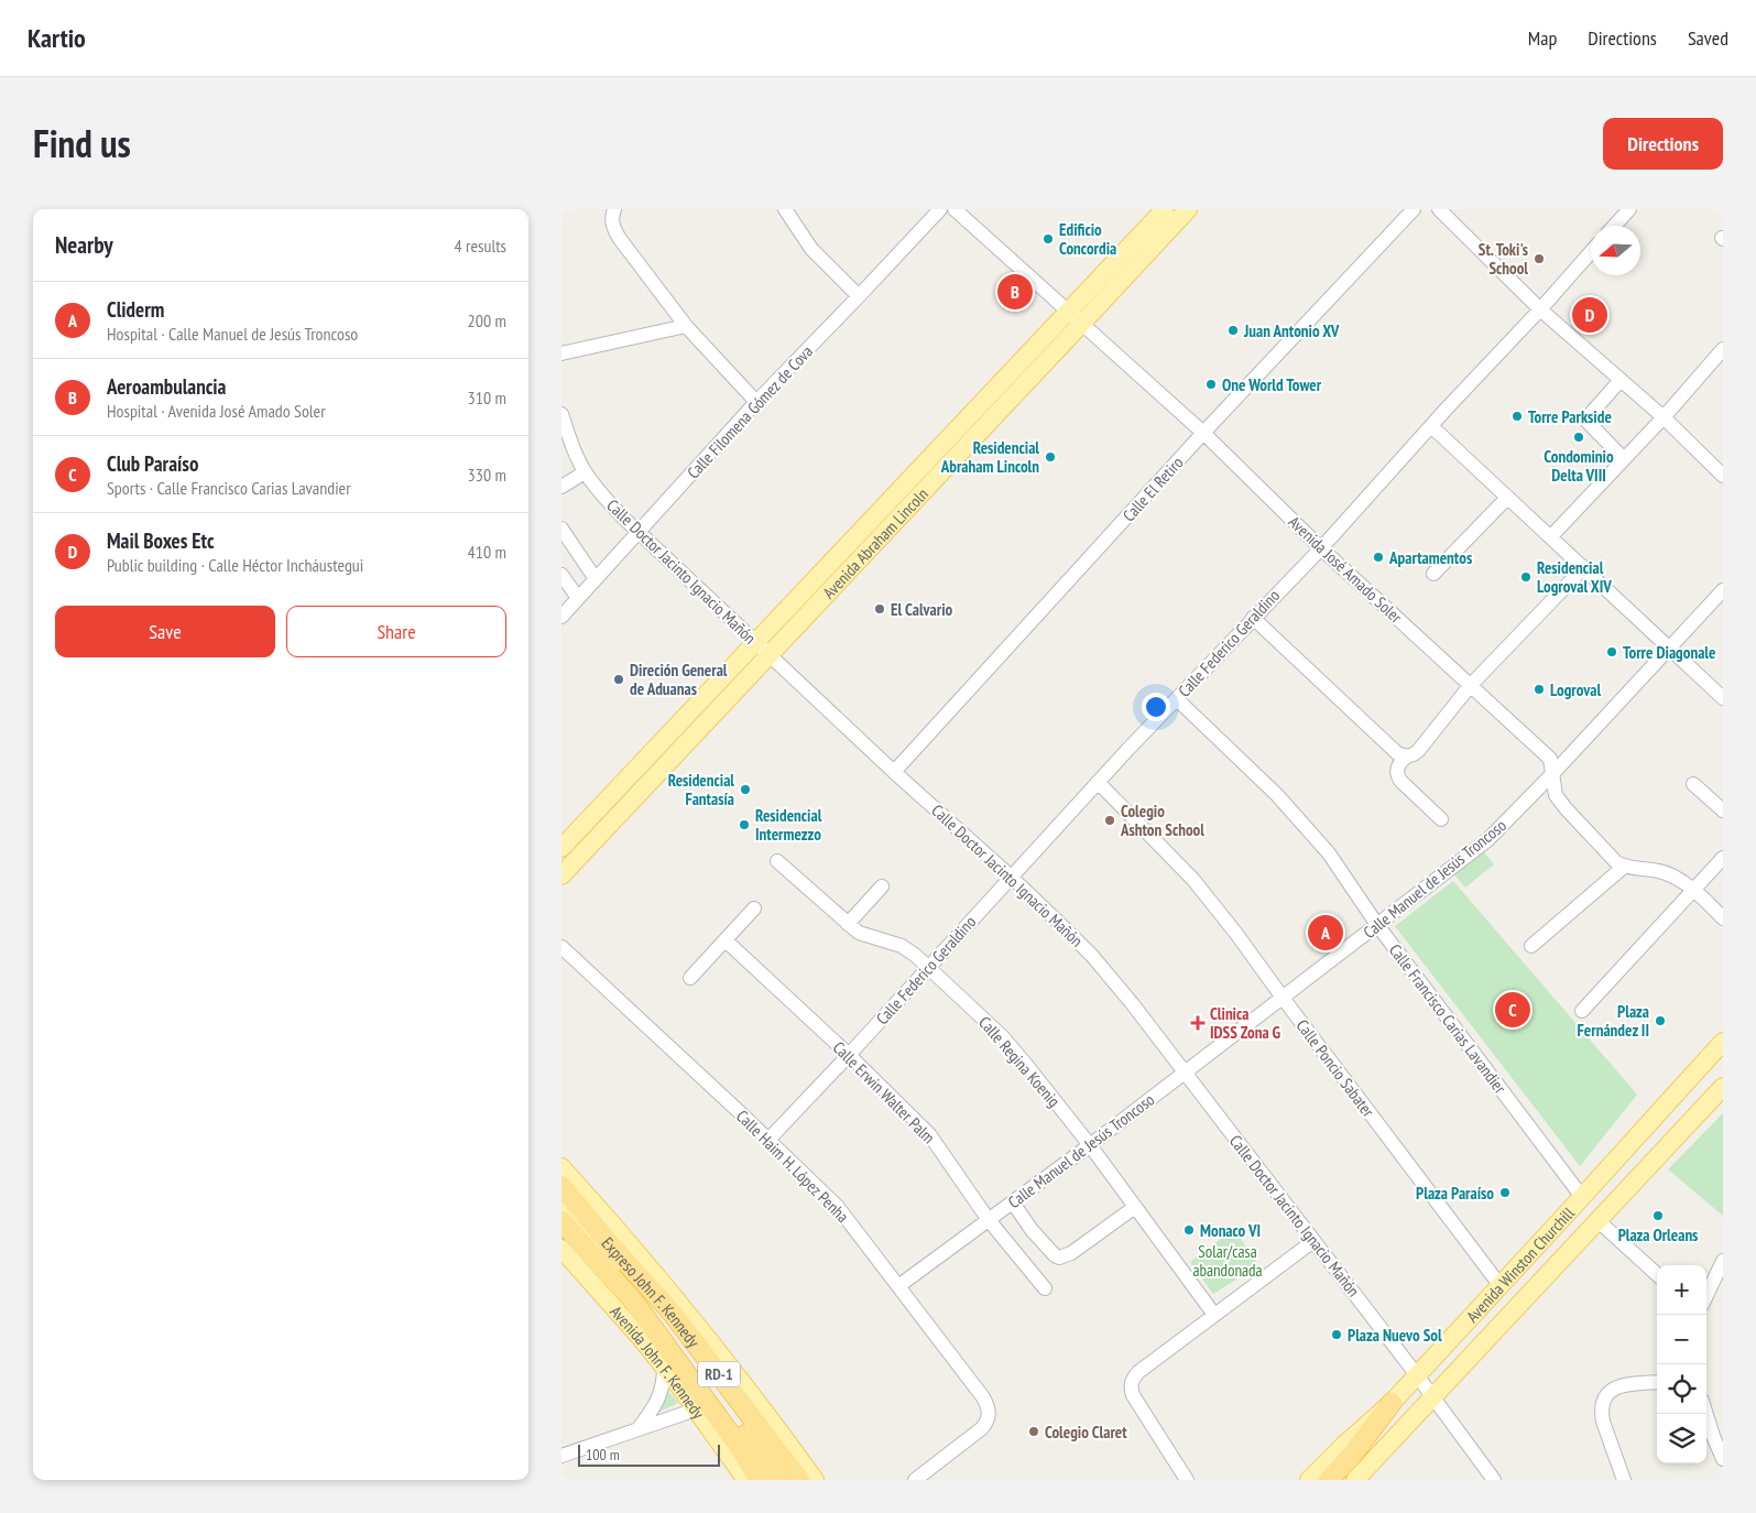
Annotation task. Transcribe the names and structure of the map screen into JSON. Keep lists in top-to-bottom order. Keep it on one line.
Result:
{"streets":{"highway":["Expreso John F. Kennedy","RD-1"],"main road":["Avenida Abraham Lincoln","Avenida Winston Churchill","Avenida John F. Kennedy"],"street":["Calle Filomena Gómez de Cova","Calle El Retiro","Avenida José Amado Soler","Calle Doctor Jacinto Ignacio Mañón","Calle Federico Geraldino","Calle Manuel de Jesús Troncoso","Calle Francisco Carias Lavandier","Calle Regina Koenig","Calle Poncio Sabater","Calle Erwin Walter Palm","Calle Haim H. López Penha"]},"crossings":[["Calle Filomena Gómez de Cova","Calle Doctor Jacinto Ignacio Mañón"],["Calle El Retiro","Avenida José Amado Soler"],["Calle El Retiro","Calle Doctor Jacinto Ignacio Mañón"],["Avenida Abraham Lincoln","Avenida José Amado Soler"],["Avenida Abraham Lincoln","Calle Doctor Jacinto Ignacio Mañón"],["Avenida José Amado Soler","Calle Federico Geraldino"],["Avenida José Amado Soler","Calle Manuel de Jesús Troncoso"],["Calle Doctor Jacinto Ignacio Mañón","Calle Federico Geraldino"],["Calle Doctor Jacinto Ignacio Mañón","Calle Manuel de Jesús Troncoso"],["Calle Doctor Jacinto Ignacio Mañón","Avenida Winston Churchill"],["Calle Federico Geraldino","Calle Francisco Carias Lavandier"],["Calle Federico Geraldino","Calle Regina Koenig"],["Calle Federico Geraldino","Calle Poncio Sabater"],["Calle Federico Geraldino","Calle Erwin Walter Palm"],["Calle Federico Geraldino","Calle Haim H. López Penha"],["Calle Manuel de Jesús Troncoso","Calle Francisco Carias Lavandier"],["Calle Manuel de Jesús Troncoso","Calle Regina Koenig"],["Calle Manuel de Jesús Troncoso","Calle Poncio Sabater"],["Calle Manuel de Jesús Troncoso","Calle Erwin Walter Palm"],["Calle Manuel de Jesús Troncoso","Calle Haim H. López Penha"],["Calle Francisco Carias Lavandier","Avenida Winston Churchill"],["Calle Poncio Sabater","Avenida Winston Churchill"],["Expreso John F. Kennedy","Avenida John F. Kennedy"]],"parks":["Solar/casa abandonada"],"places":{"other":["Edificio Concordia","St. Toki's School","Juan Antonio XV","One World Tower","Torre Parkside","Condominio Delta VIII","Residencial Abraham Lincoln","Apartamentos","Residencial Logroval XIV","El Calvario","Torre Diagonale","Direción General de Aduanas","Logroval","Residencial Fantasía","Colegio Ashton School","Residencial Intermezzo","Plaza Fernández II","Plaza Paraíso","Plaza Orleans","Monaco VI","Plaza Nuevo Sol","Colegio Claret"],"health":["Clinica IDSS Zona G"]},"scale_bar":"100 m","north":"left","page":{"header":"Kartio","nav":["Map","Directions","Saved"],"title":"Find us","buttons":["Directions",["Save","Share"]],"heading":["Nearby","4 results"],"pins":["B","D","A","C"],"list":[{"mark":"A","name":"Cliderm","note":"Hospital · Calle Manuel de Jesús Troncoso","value":"200 m"},{"mark":"B","name":"Aeroambulancia","note":"Hospital · Avenida José Amado Soler","value":"310 m"},{"mark":"C","name":"Club Paraíso","note":"Sports · Calle Francisco Carias Lavandier","value":"330 m"},{"mark":"D","name":"Mail Boxes Etc","note":"Public building · Calle Héctor Incháustegui","value":"410 m"}],"map_buttons":["+","−"],"scale":"100 m"}}
